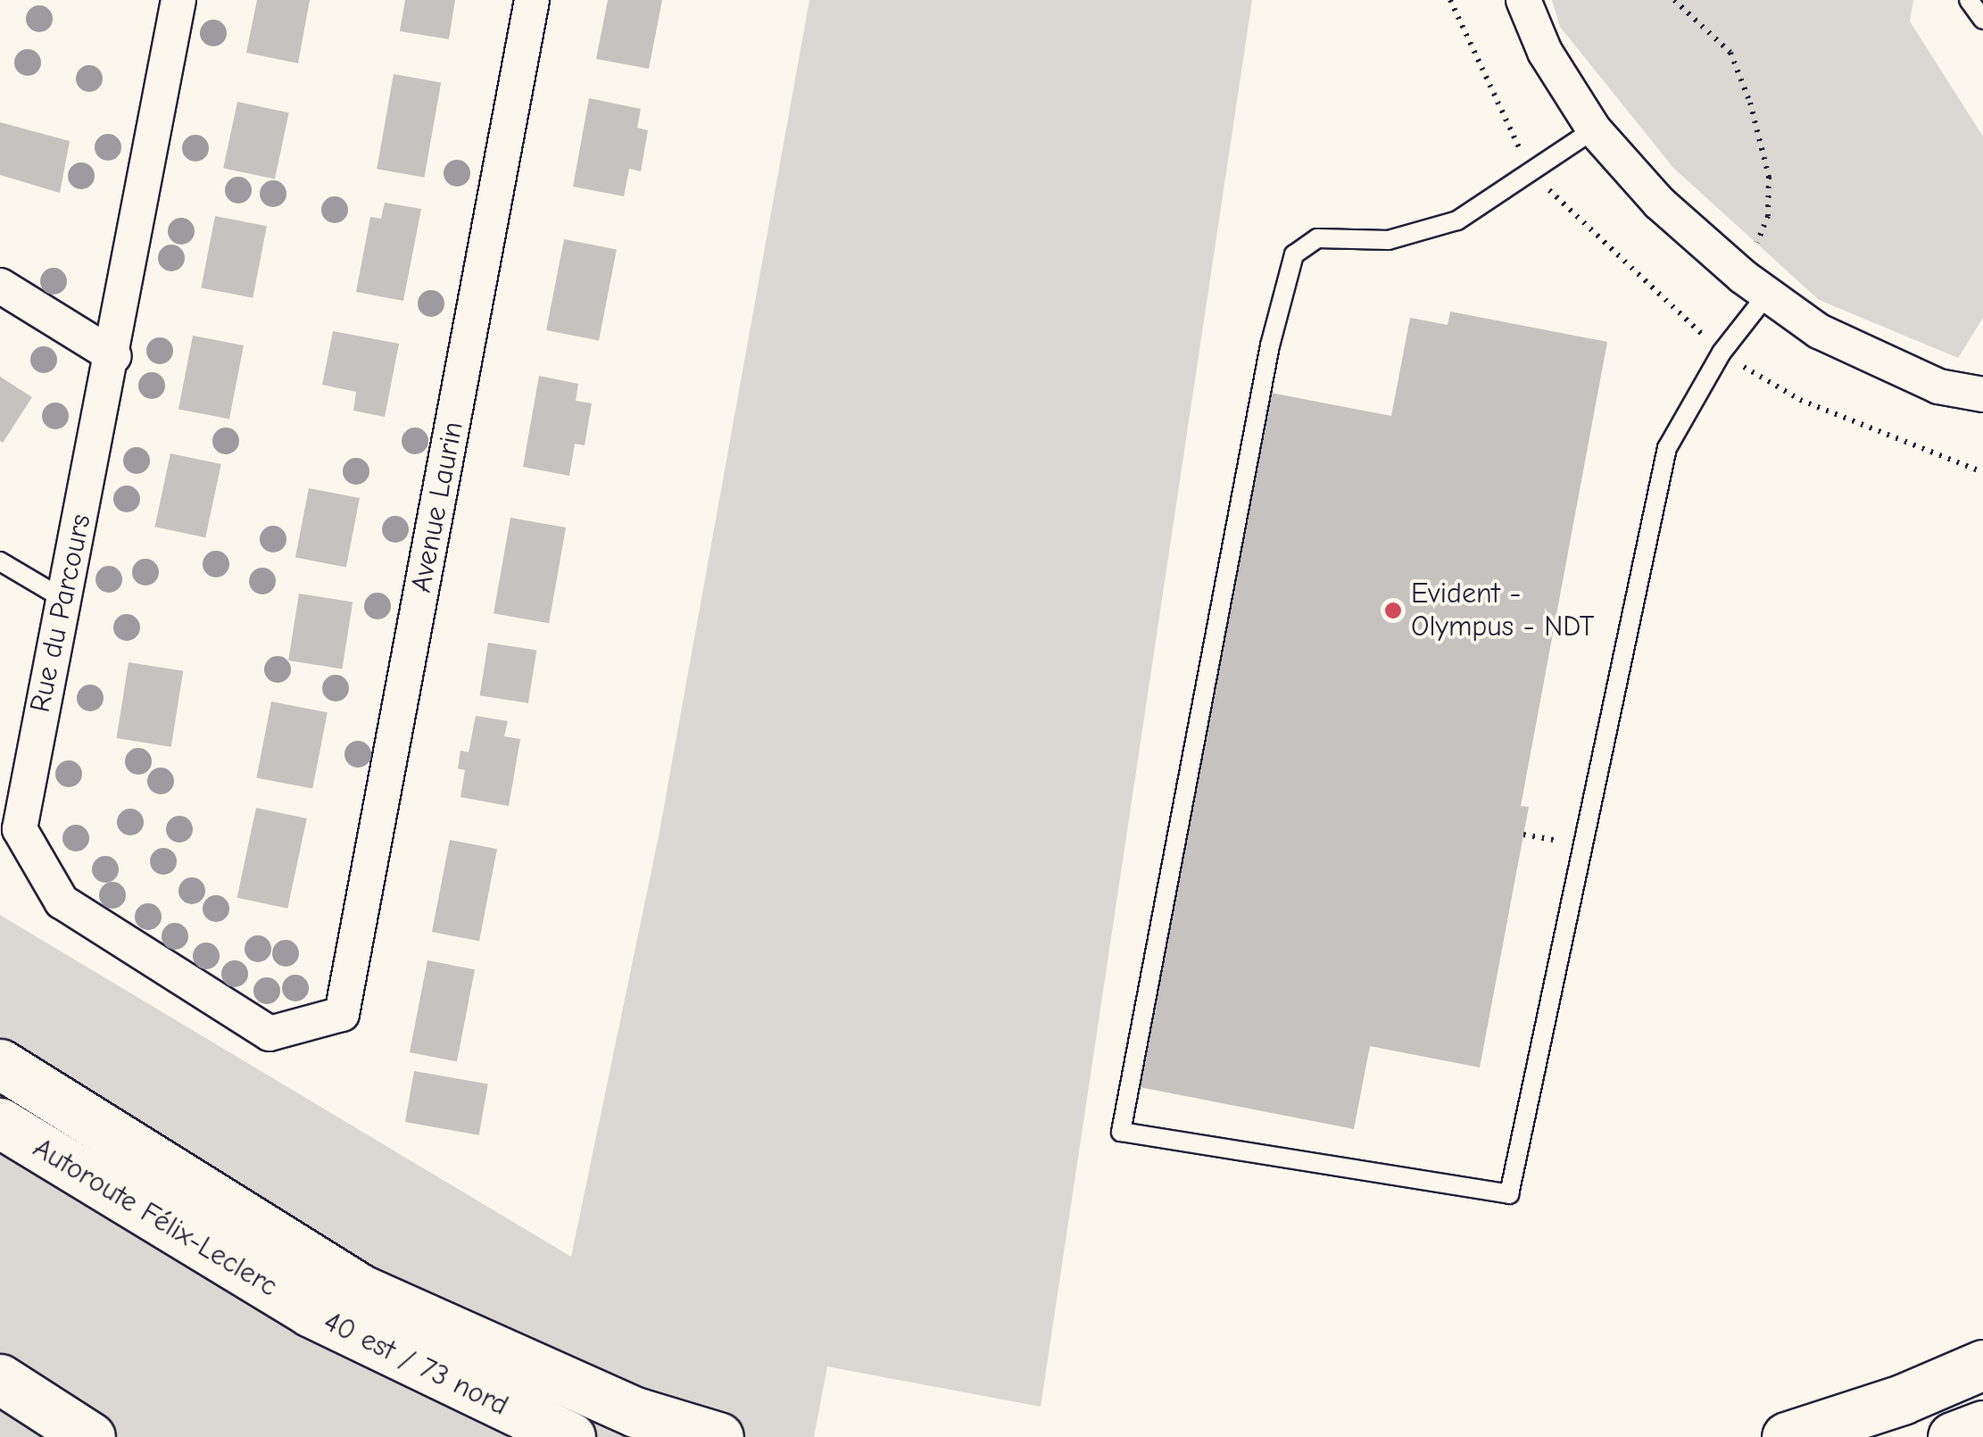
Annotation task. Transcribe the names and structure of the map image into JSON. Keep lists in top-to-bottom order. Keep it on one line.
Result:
{"streets":{"highway":["Autoroute Félix-Leclerc","40 est / 73 nord"],"street":["Avenue Laurin","Rue du Parcours"]},"crossings":[["Avenue Laurin","Rue du Parcours"],["Autoroute Félix-Leclerc","40 est / 73 nord"]],"places":["Evident - Olympus - NDT"]}
